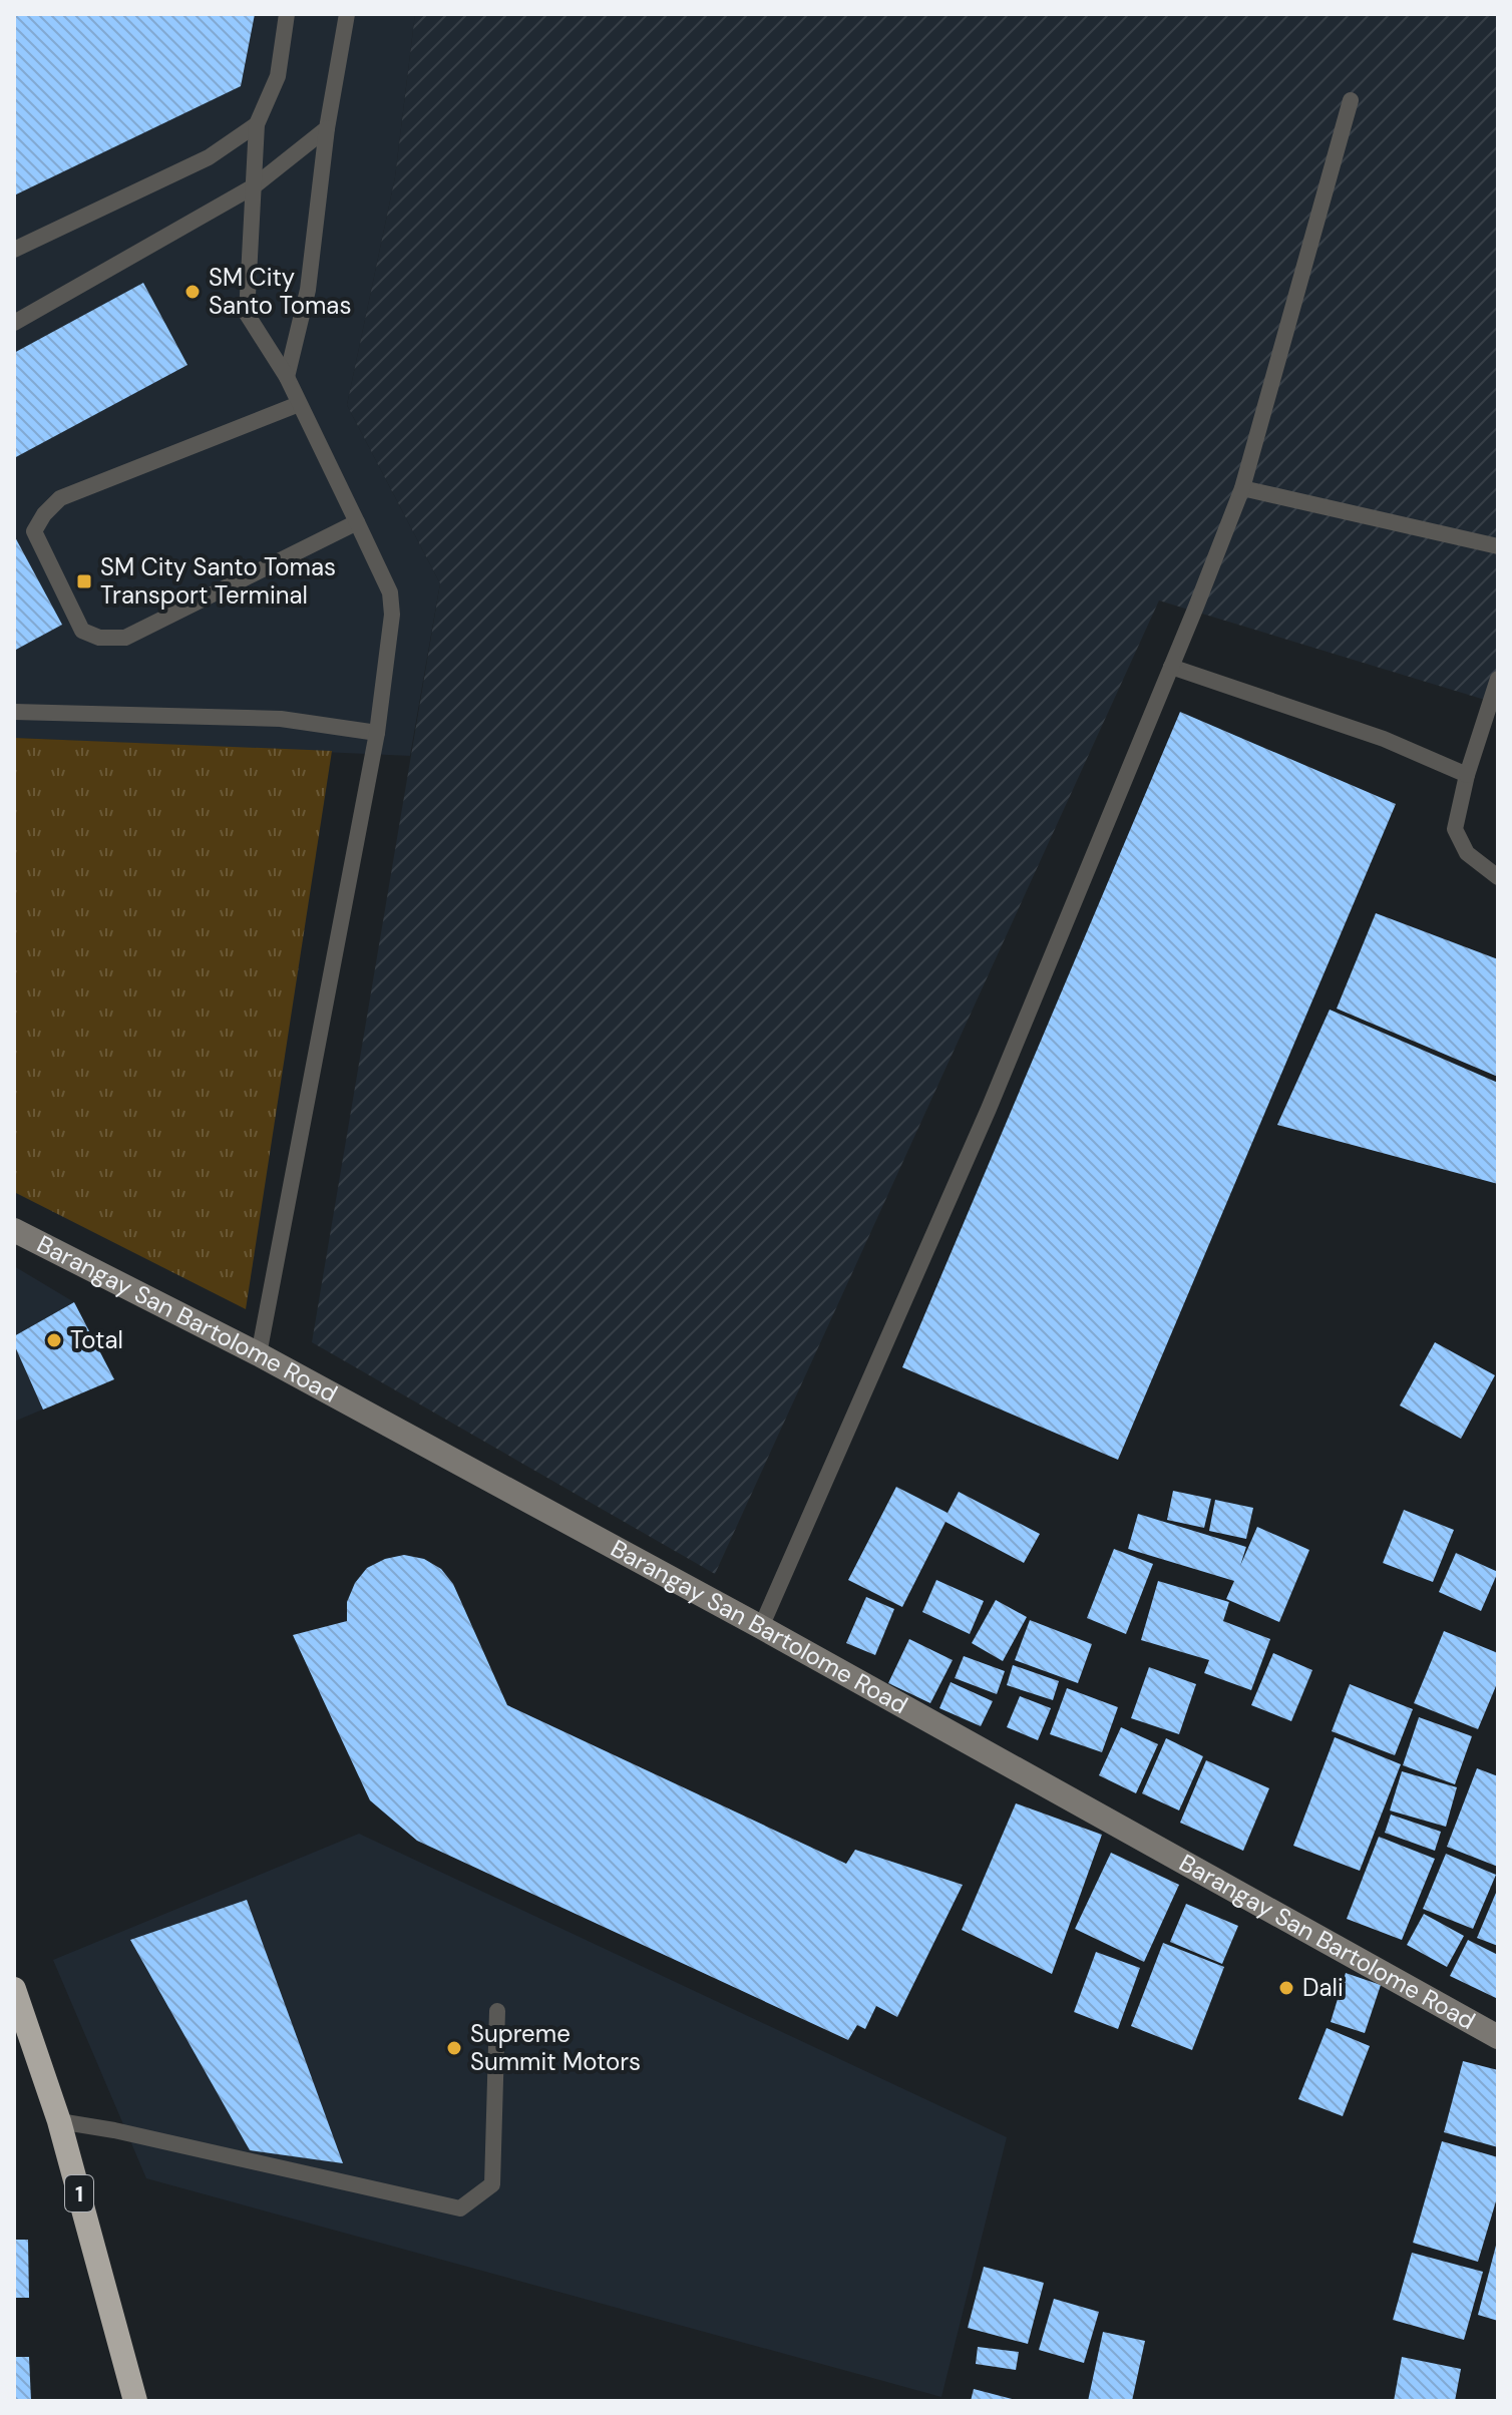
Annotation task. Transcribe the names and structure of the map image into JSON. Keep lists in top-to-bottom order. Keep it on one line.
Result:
{"streets":{"highway":["1"],"street":["Barangay San Bartolome Road"]},"places":{"other":["SM City Santo Tomas","Total","Dali","Supreme Summit Motors"],"transit":["SM City Santo Tomas Transport Terminal"]}}
